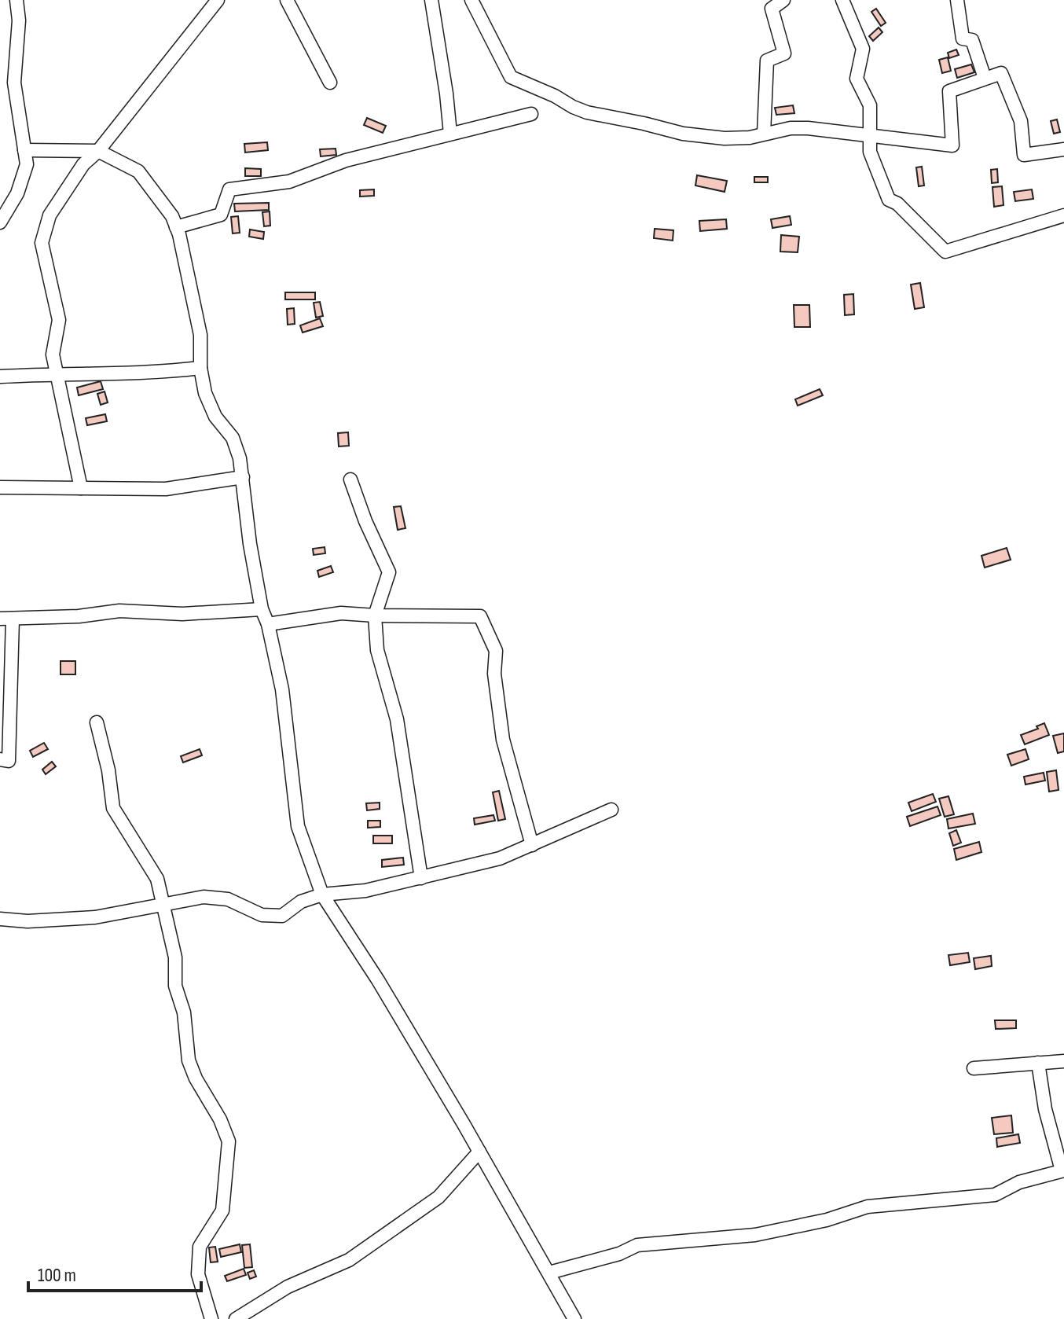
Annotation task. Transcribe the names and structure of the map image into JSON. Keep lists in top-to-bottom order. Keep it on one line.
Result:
{"scale_bar":"100 m"}
